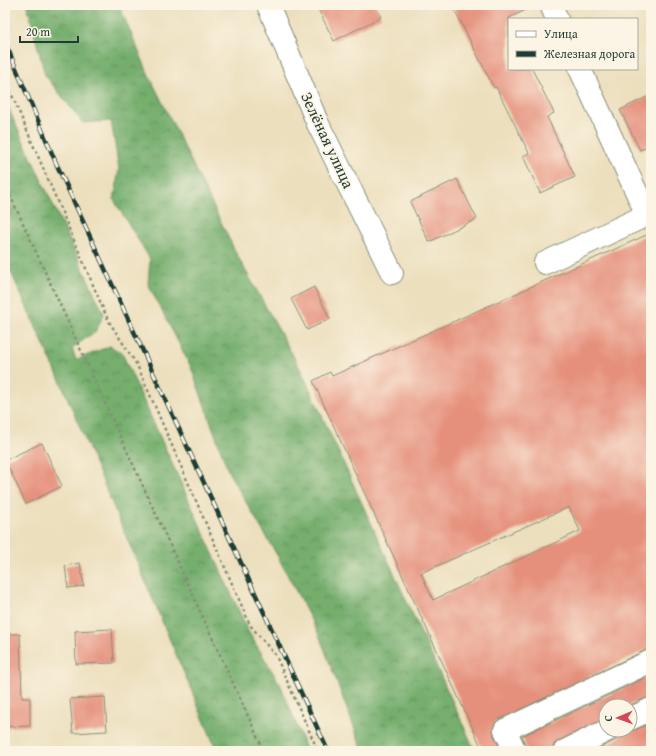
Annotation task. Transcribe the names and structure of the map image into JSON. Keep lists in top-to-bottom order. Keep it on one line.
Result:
{"streets":{"street":["Зелёная улица"]},"legend":["Улица","Железная дорога"],"scale_bar":"20 m","north":"left"}
